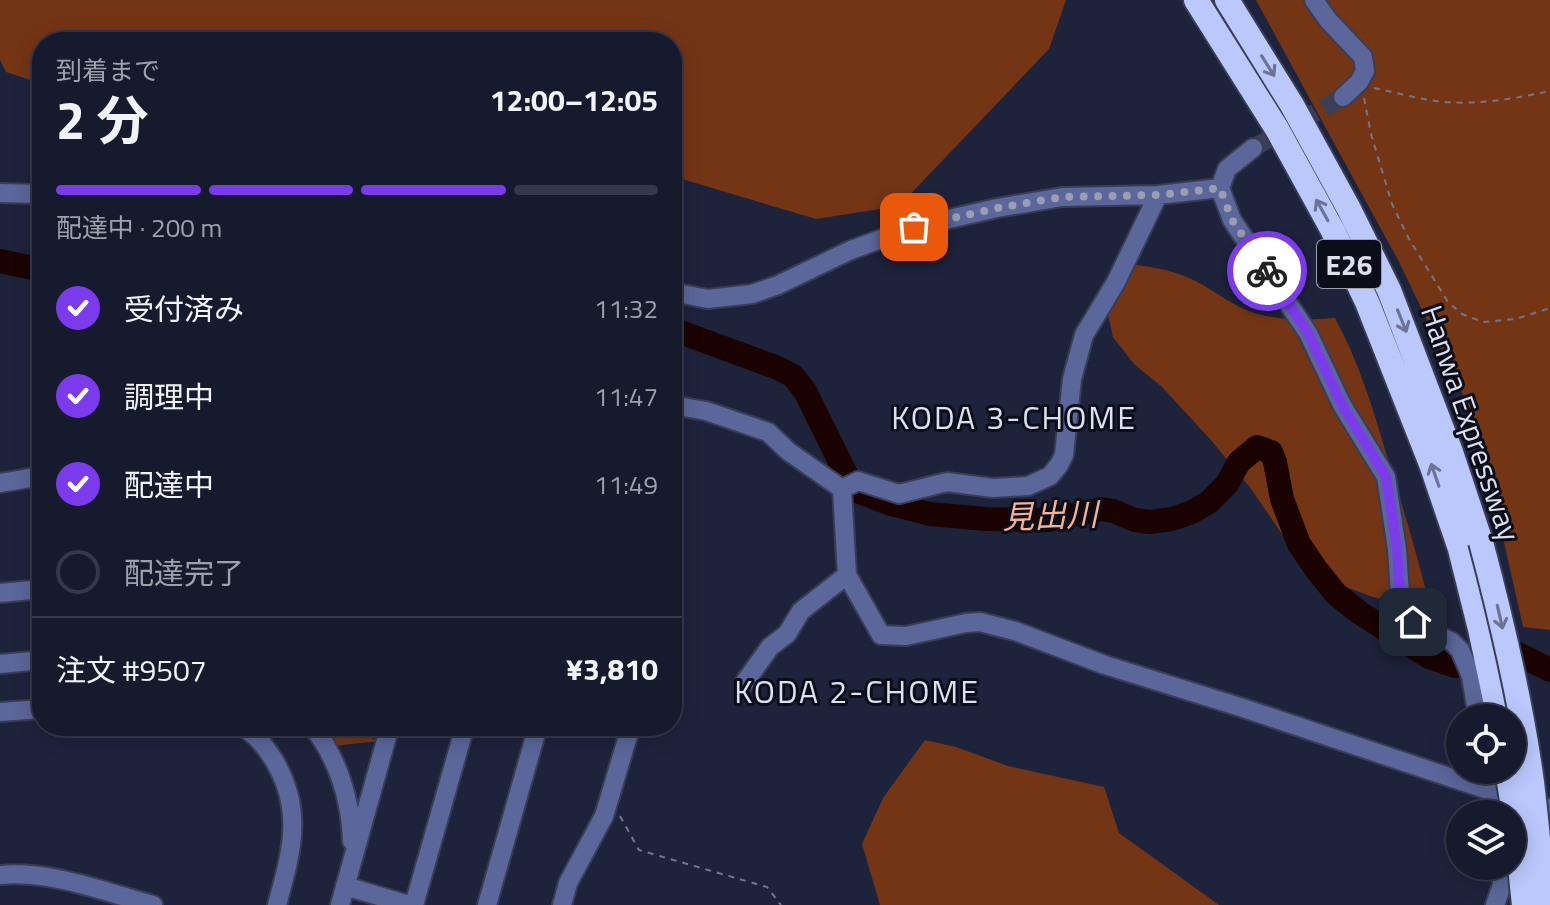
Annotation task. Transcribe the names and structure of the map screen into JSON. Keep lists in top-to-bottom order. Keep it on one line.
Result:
{"streets":{"highway":["E26","Hanwa Expressway"]},"districts":["KODA 3-CHOME","KODA 2-CHOME"],"water":["見出川"],"page":{"heading":["2 分","到着まで","12:00–12:05"],"panel":["注文 #9507","¥3,810"],"bar":"配達中 · 200 m","list":[["受付済み","11:32"],["調理中","11:47"],["配達中","11:49"],"配達完了"]}}
